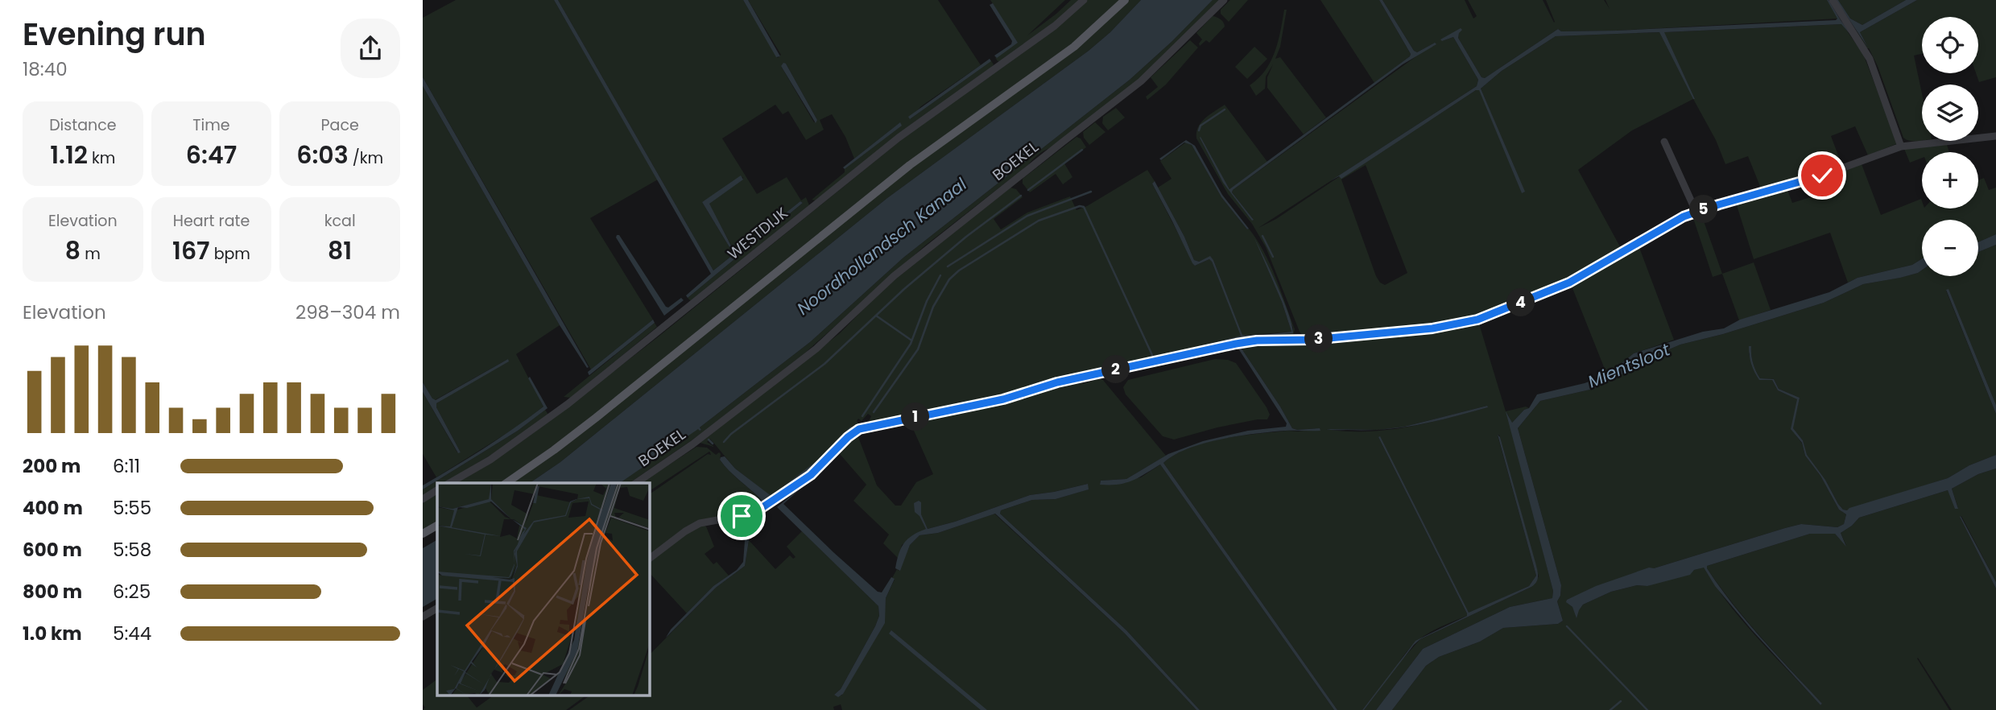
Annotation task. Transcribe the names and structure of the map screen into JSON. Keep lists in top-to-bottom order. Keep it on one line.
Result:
{"streets":{"street":["BOEKEL","WESTDIJK"]},"water":["Noordhollandsch Kanaal","Mientsloot"],"page":{"heading":["Evening run","18:40"],"map_buttons":["+","−"],"stats":[["Distance","1.12 km"],["Time","6:47"],["Pace","6:03 /km"],["Elevation","8 m"],["Heart rate","167 bpm"],["kcal","81"]],"pins":["5","4","3","2","1"],"chart":["Elevation","298–304 m"],"list":[{"name":"200 m","note":"6:11"},{"name":"400 m","note":"5:55"},{"name":"600 m","note":"5:58"},{"name":"800 m","note":"6:25"},{"name":"1.0 km","note":"5:44"}]}}
